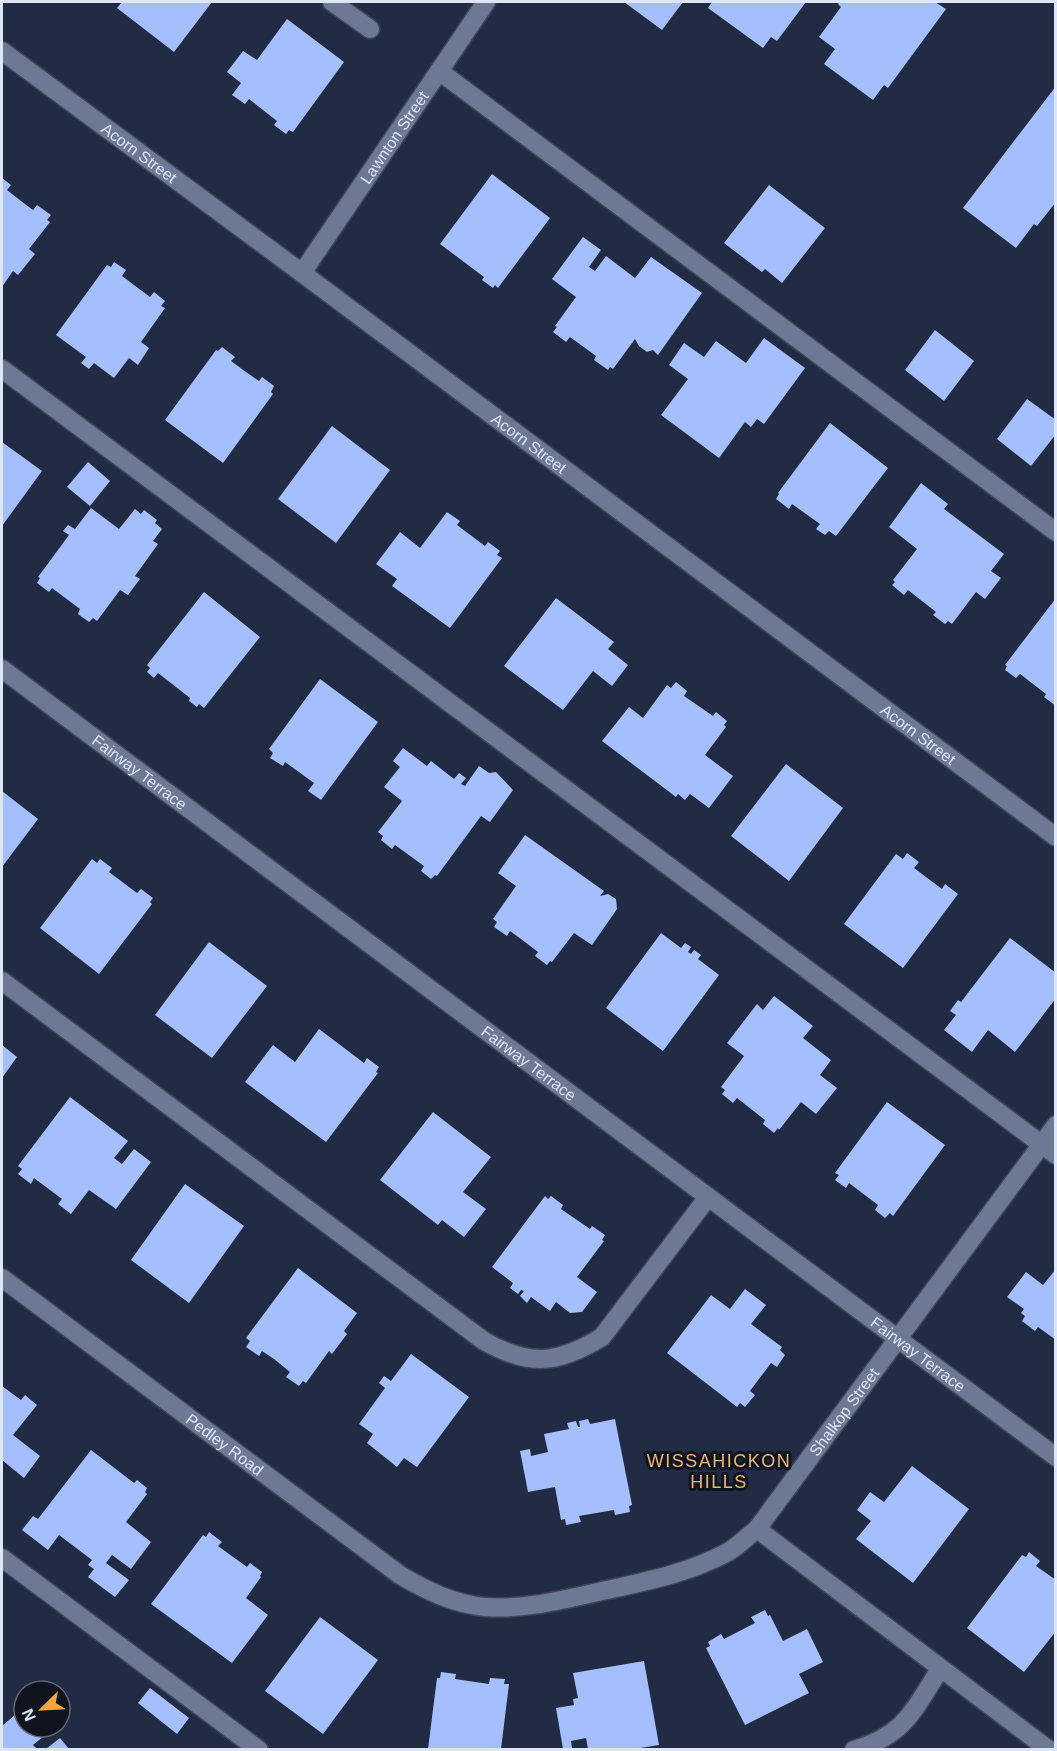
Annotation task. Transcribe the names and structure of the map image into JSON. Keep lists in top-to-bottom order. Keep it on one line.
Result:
{"streets":{"street":["Lawnton Street","Acorn Street","Fairway Terrace","Shalkop Street","Pedley Road"]},"crossings":[["Lawnton Street","Acorn Street"],["Fairway Terrace","Shalkop Street"],["Shalkop Street","Pedley Road"]],"districts":["WISSAHICKON HILLS"],"north":"bottom left"}
